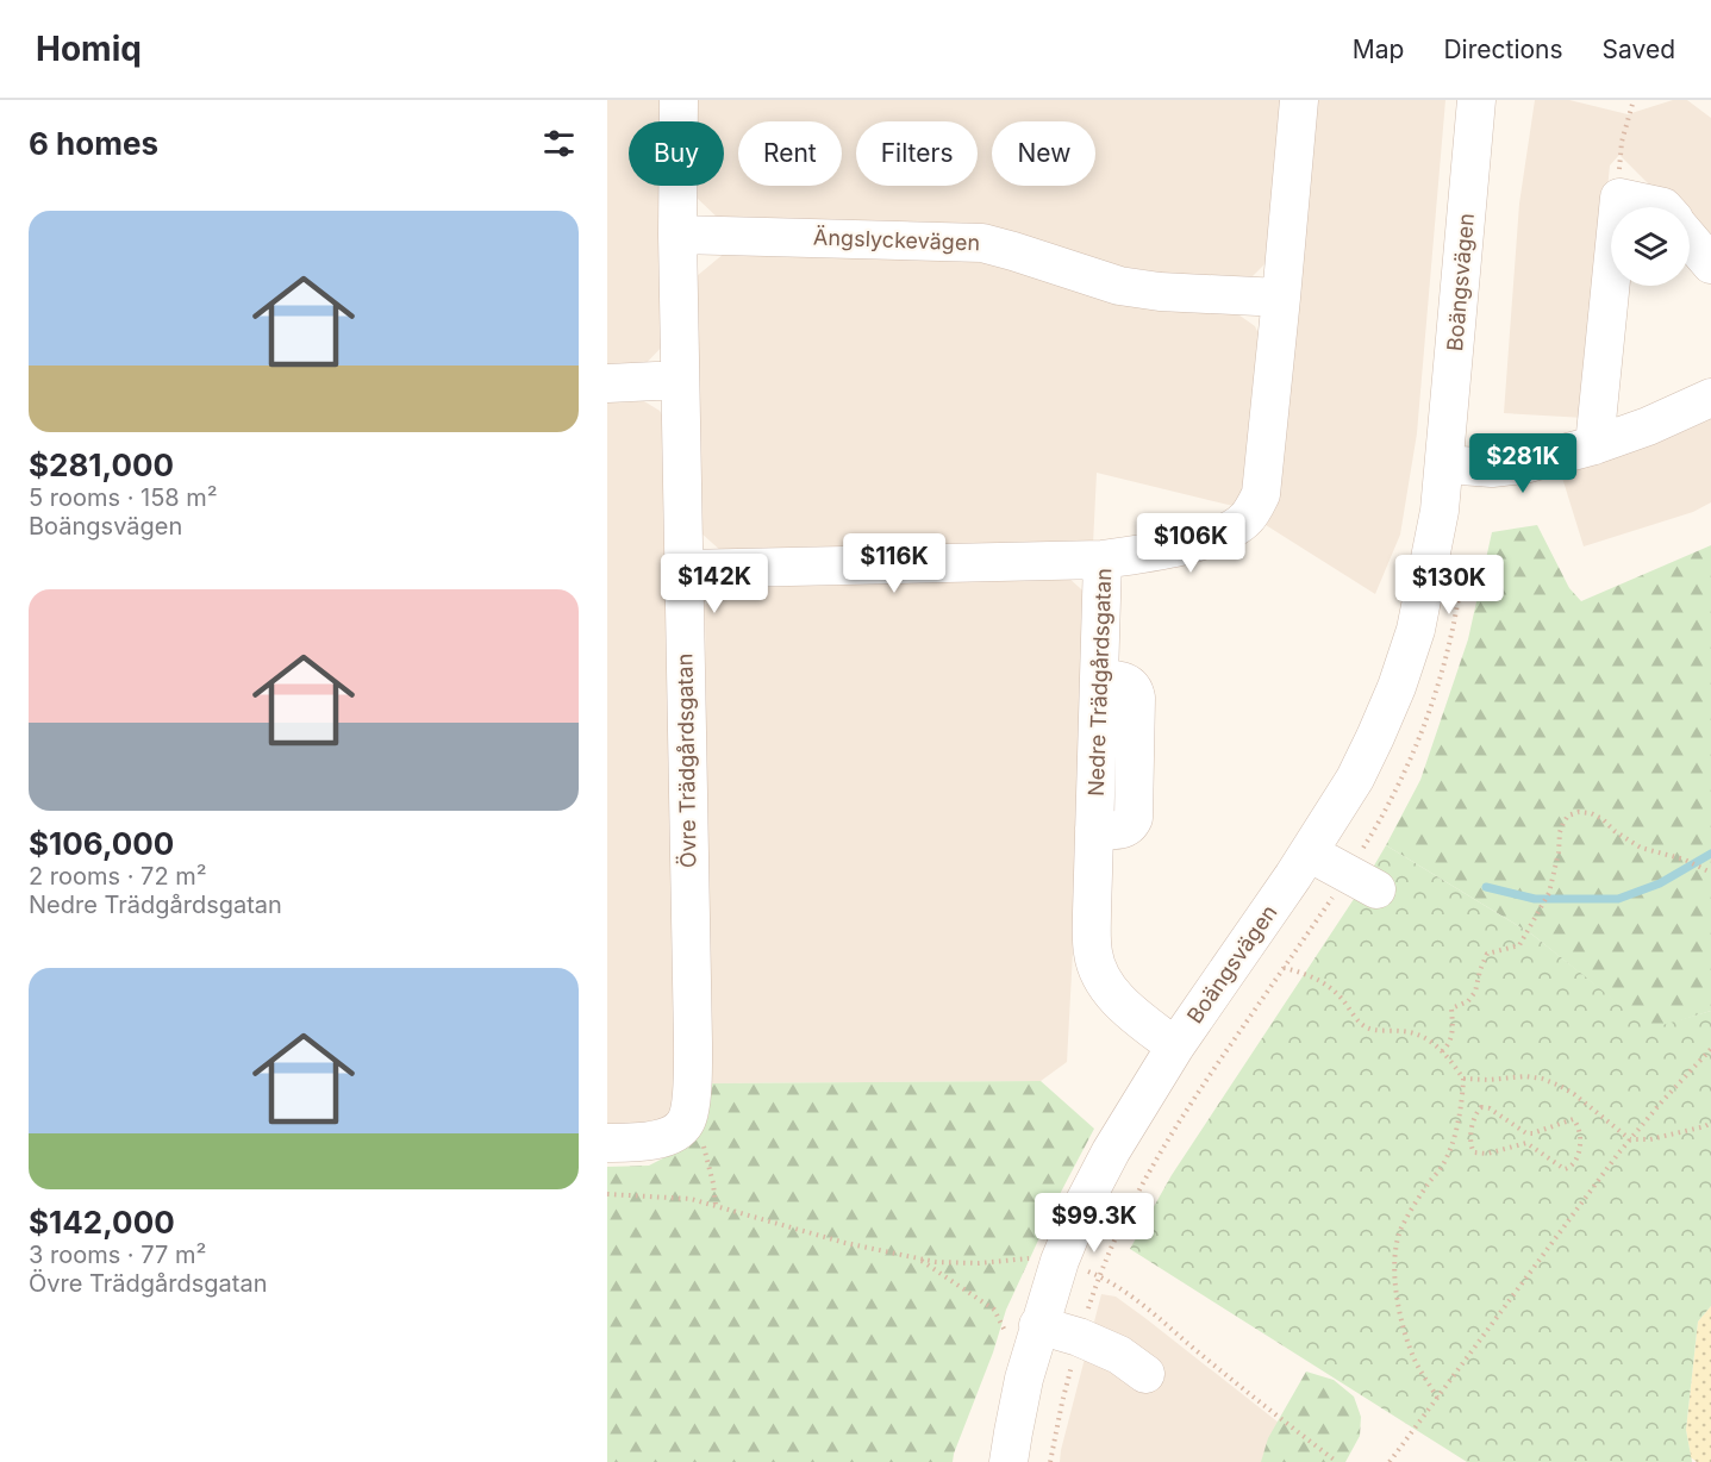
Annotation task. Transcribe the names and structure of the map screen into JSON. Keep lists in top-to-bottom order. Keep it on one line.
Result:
{"streets":{"street":["Ängslyckevägen","Boängsvägen","Nedre Trädgårdsgatan","Övre Trädgårdsgatan"]},"crossings":[["Ängslyckevägen","Nedre Trädgårdsgatan"],["Ängslyckevägen","Övre Trädgårdsgatan"],["Boängsvägen","Nedre Trädgårdsgatan"]],"page":{"header":"Homiq","nav":["Map","Directions","Saved"],"heading":"6 homes","chip":["Buy","Rent","Filters","New"],"list":[{"name":"$281,000","note":"5 rooms · 158 m² · Boängsvägen"},{"name":"$106,000","note":"2 rooms · 72 m² · Nedre Trädgårdsgatan"},{"name":"$142,000","note":"3 rooms · 77 m² · Övre Trädgårdsgatan"}],"price":["$281K","$106K","$116K","$142K","$130K","$99.3K"]}}
